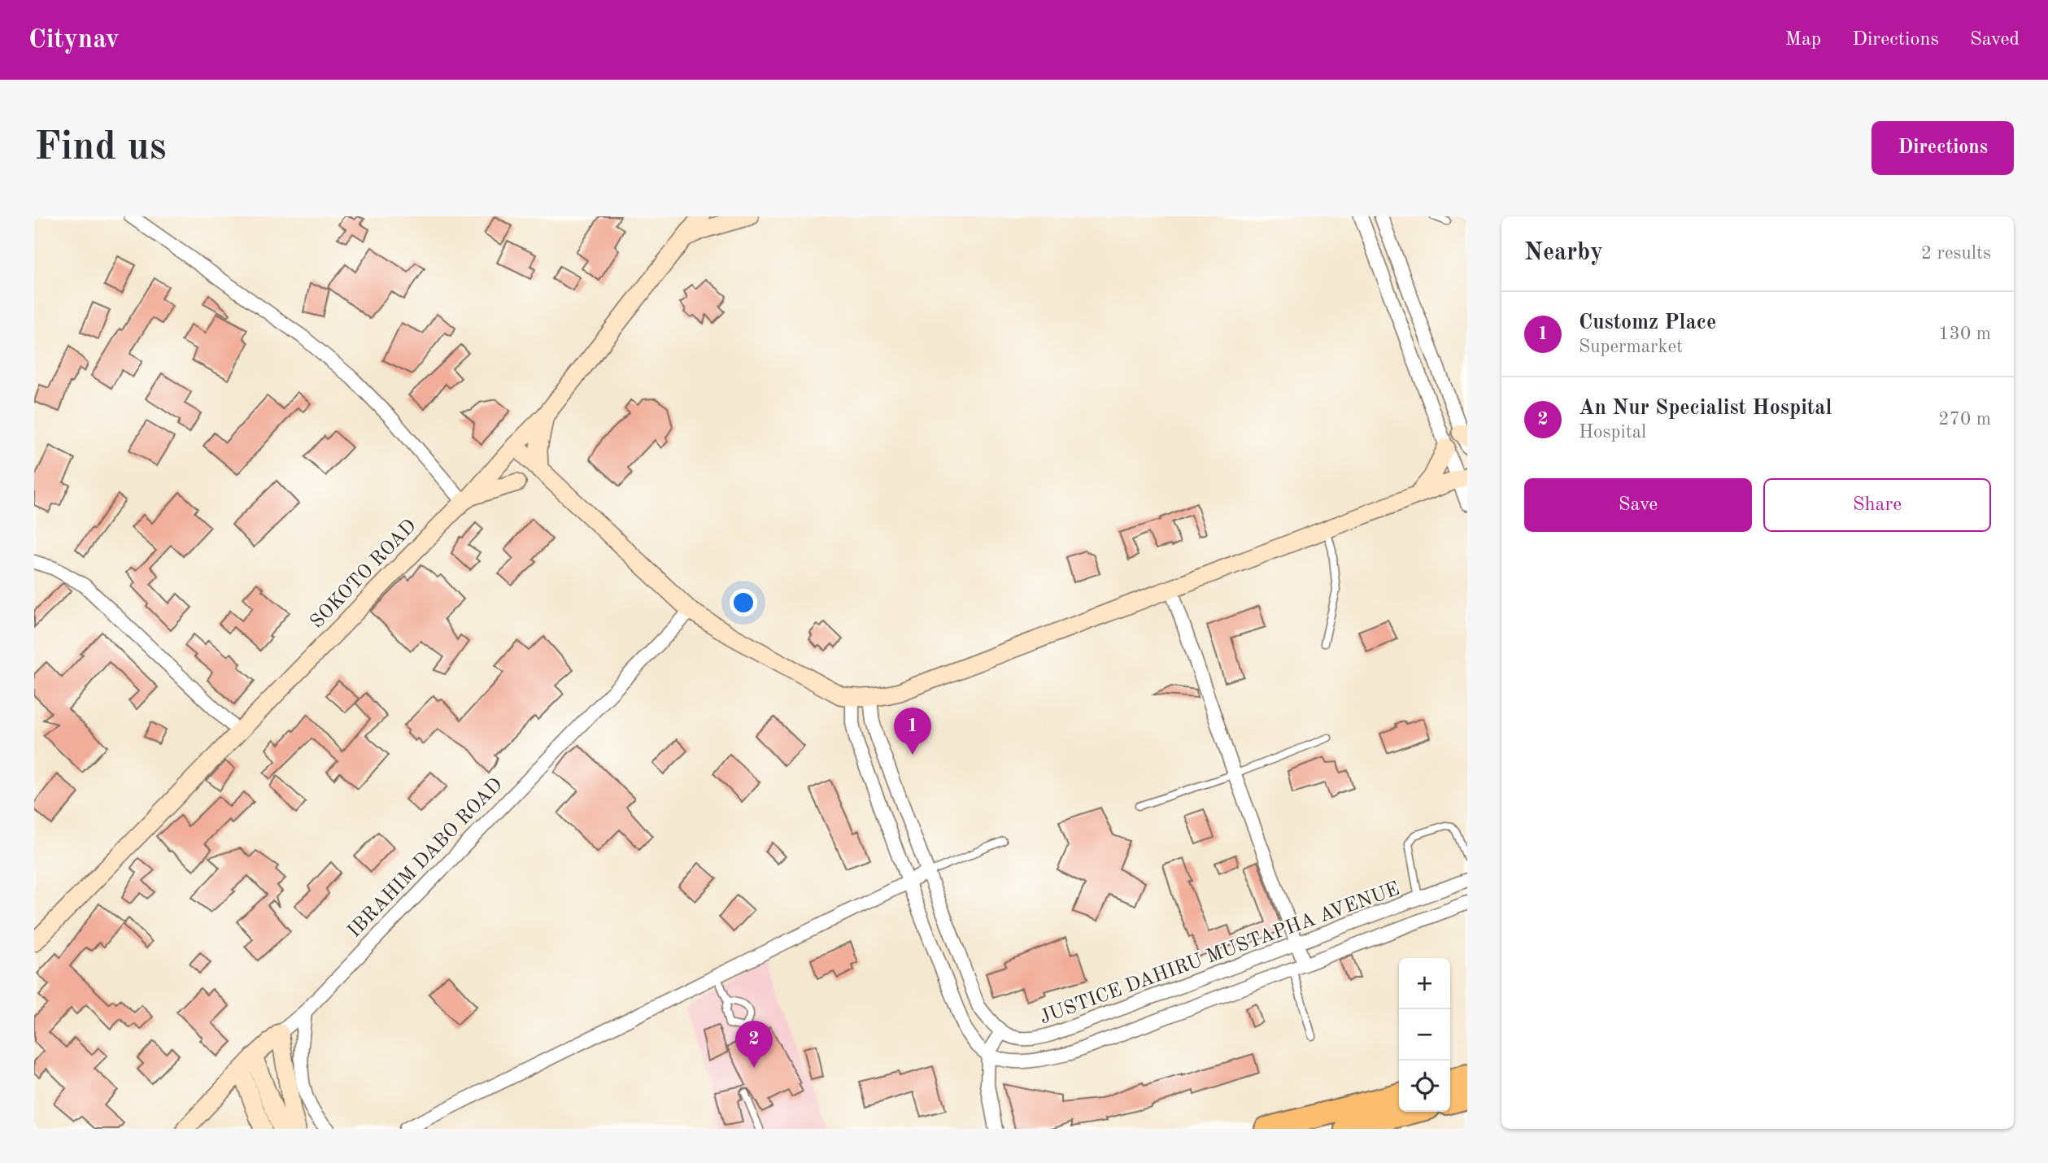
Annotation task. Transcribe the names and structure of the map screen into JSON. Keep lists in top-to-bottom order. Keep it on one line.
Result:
{"streets":{"street":["SOKOTO ROAD","IBRAHIM DABO ROAD","JUSTICE DAHIRU MUSTAPHA AVENUE"]},"page":{"header":"Citynav","nav":["Map","Directions","Saved"],"buttons":["Directions",["Save","Share"]],"title":"Find us","heading":["Nearby","2 results"],"list":[{"mark":"1","name":"Customz Place","note":"Supermarket","value":"130 m"},{"mark":"2","name":"An Nur Specialist Hospital","note":"Hospital","value":"270 m"}],"pins":["1","2"],"map_buttons":["+","−"]}}
